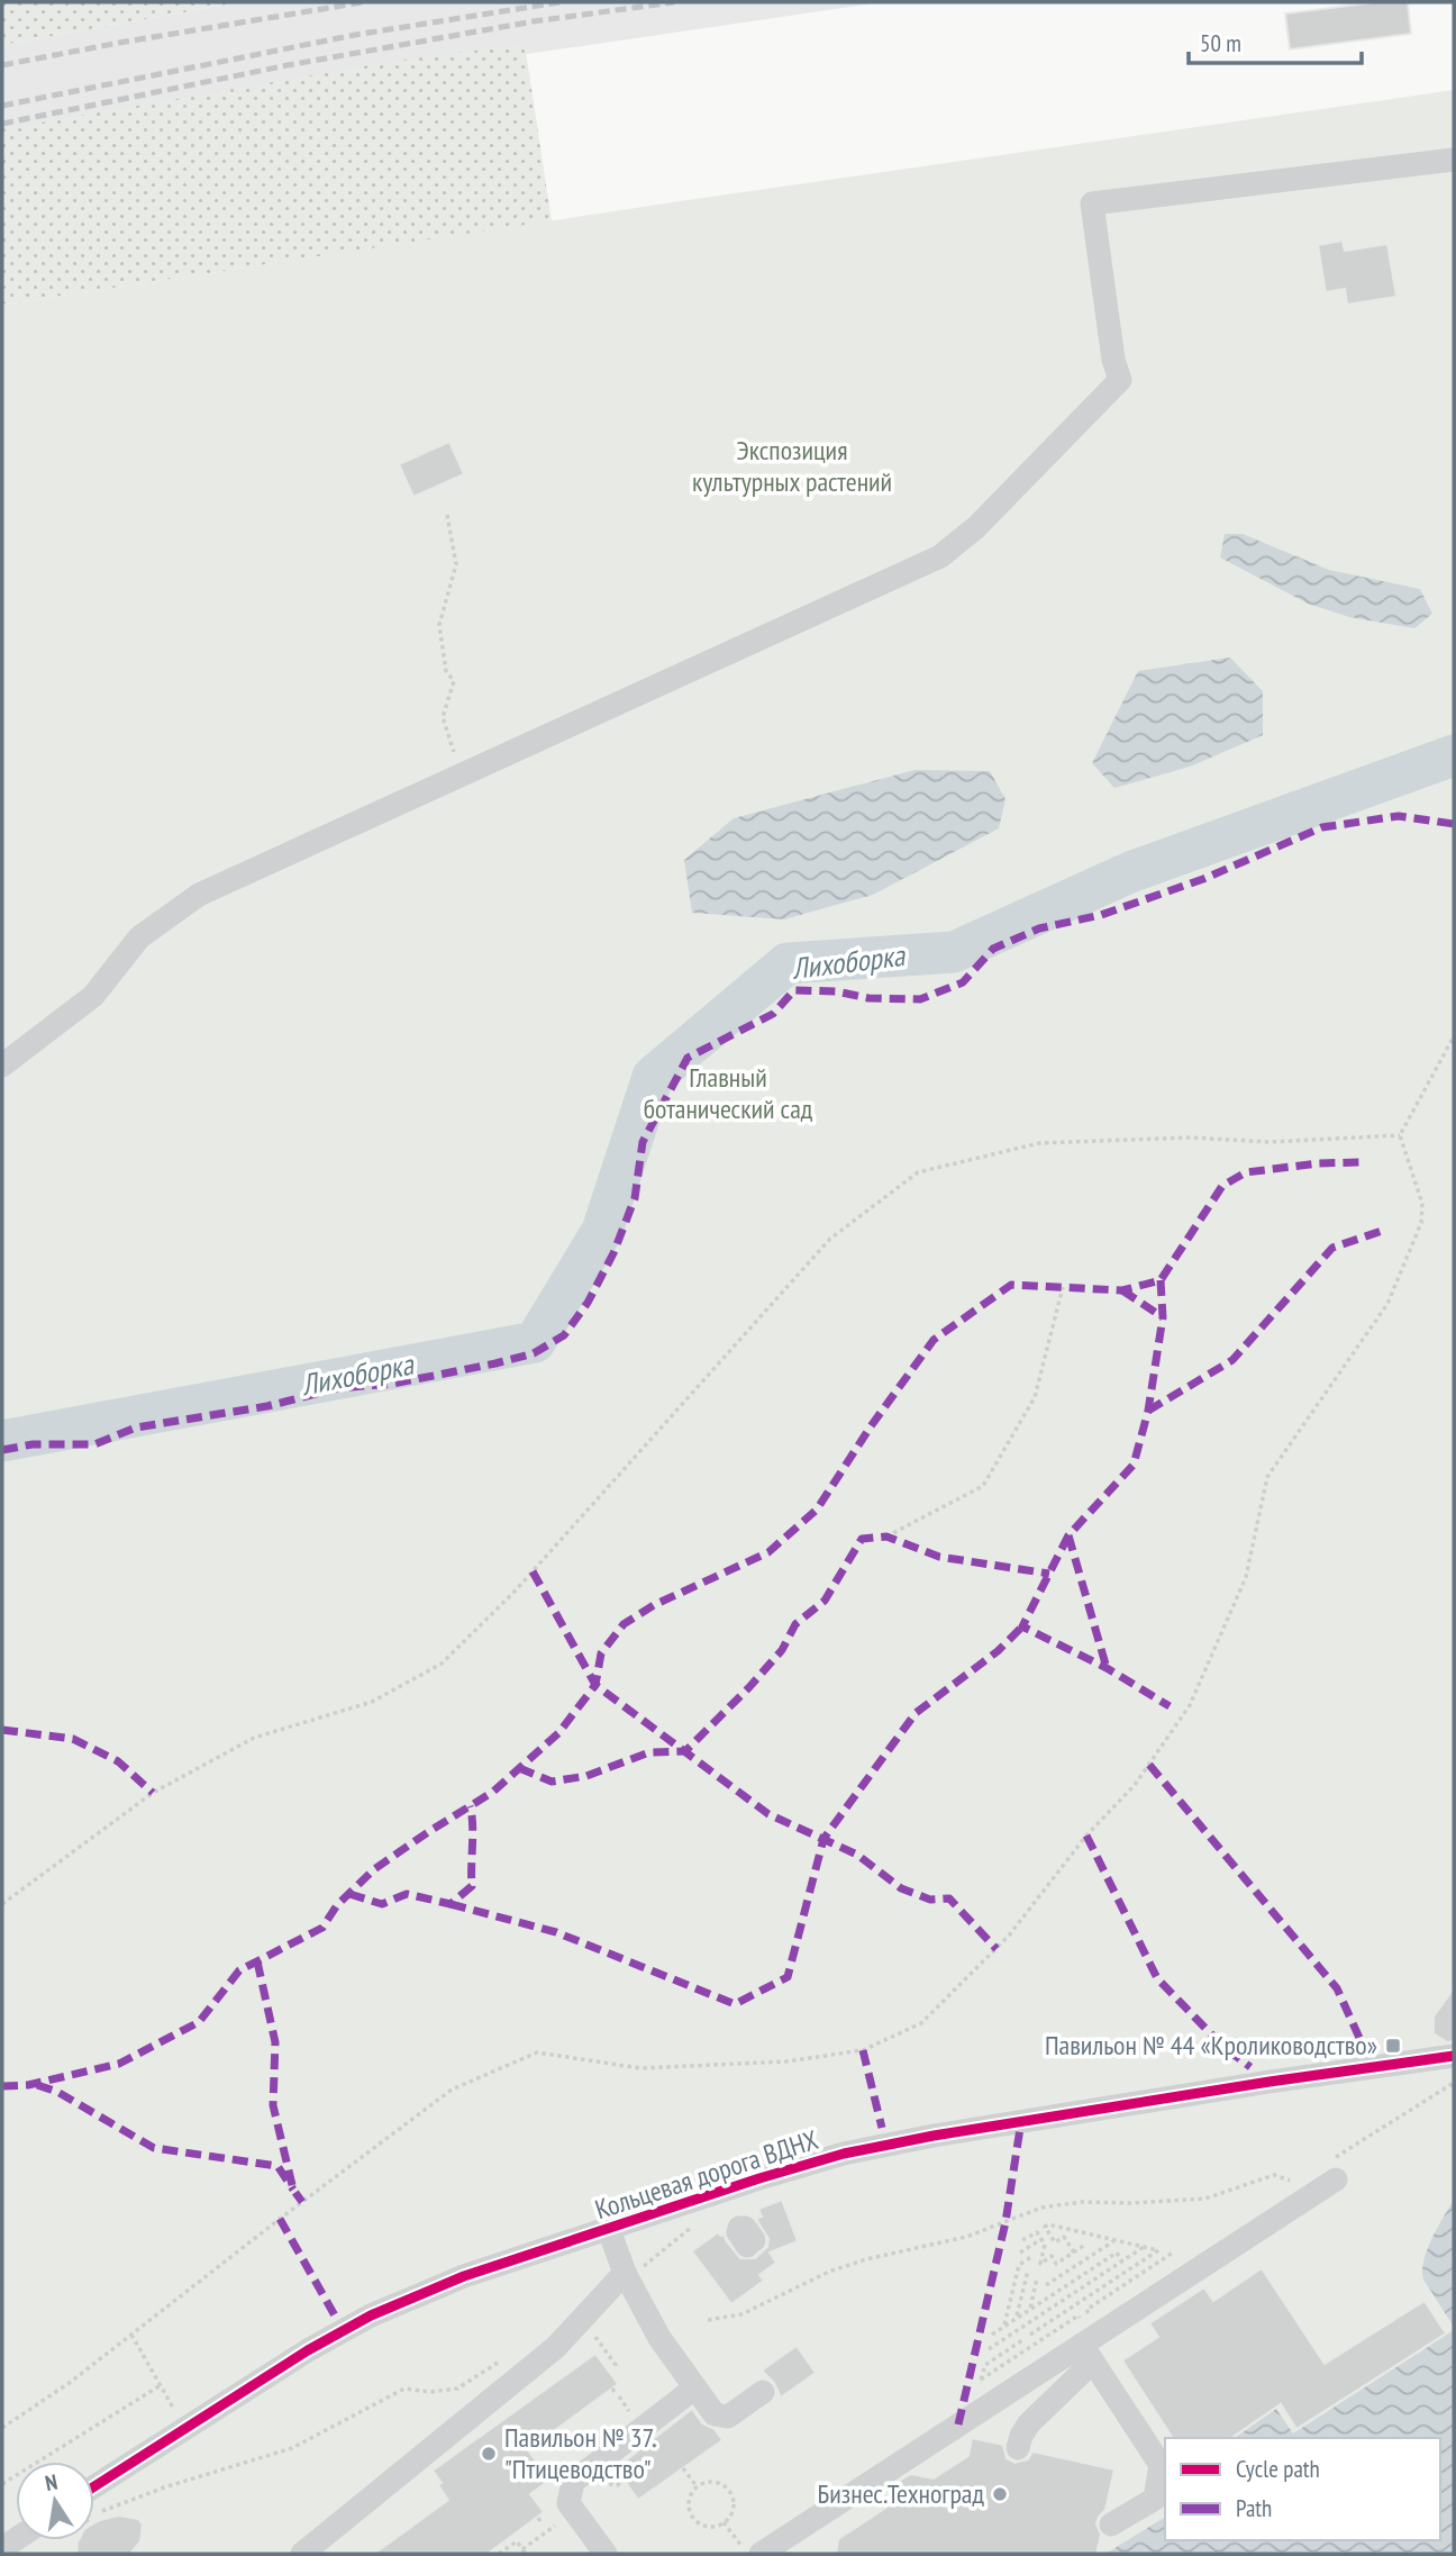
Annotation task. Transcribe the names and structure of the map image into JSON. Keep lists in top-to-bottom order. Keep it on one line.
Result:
{"streets":{"street":["Кольцевая дорога ВДНХ"]},"water":["Лихоборка"],"parks":["Экспозиция культурных растений","Главный ботанический сад"],"places":{"transit":["Павильон № 44 «Кролиководство»"],"other":["Павильон № 37. \"Птицеводство\"","Бизнес.Техноград"]},"legend":["Cycle path","Path"],"scale_bar":"50 m","north":"top"}
